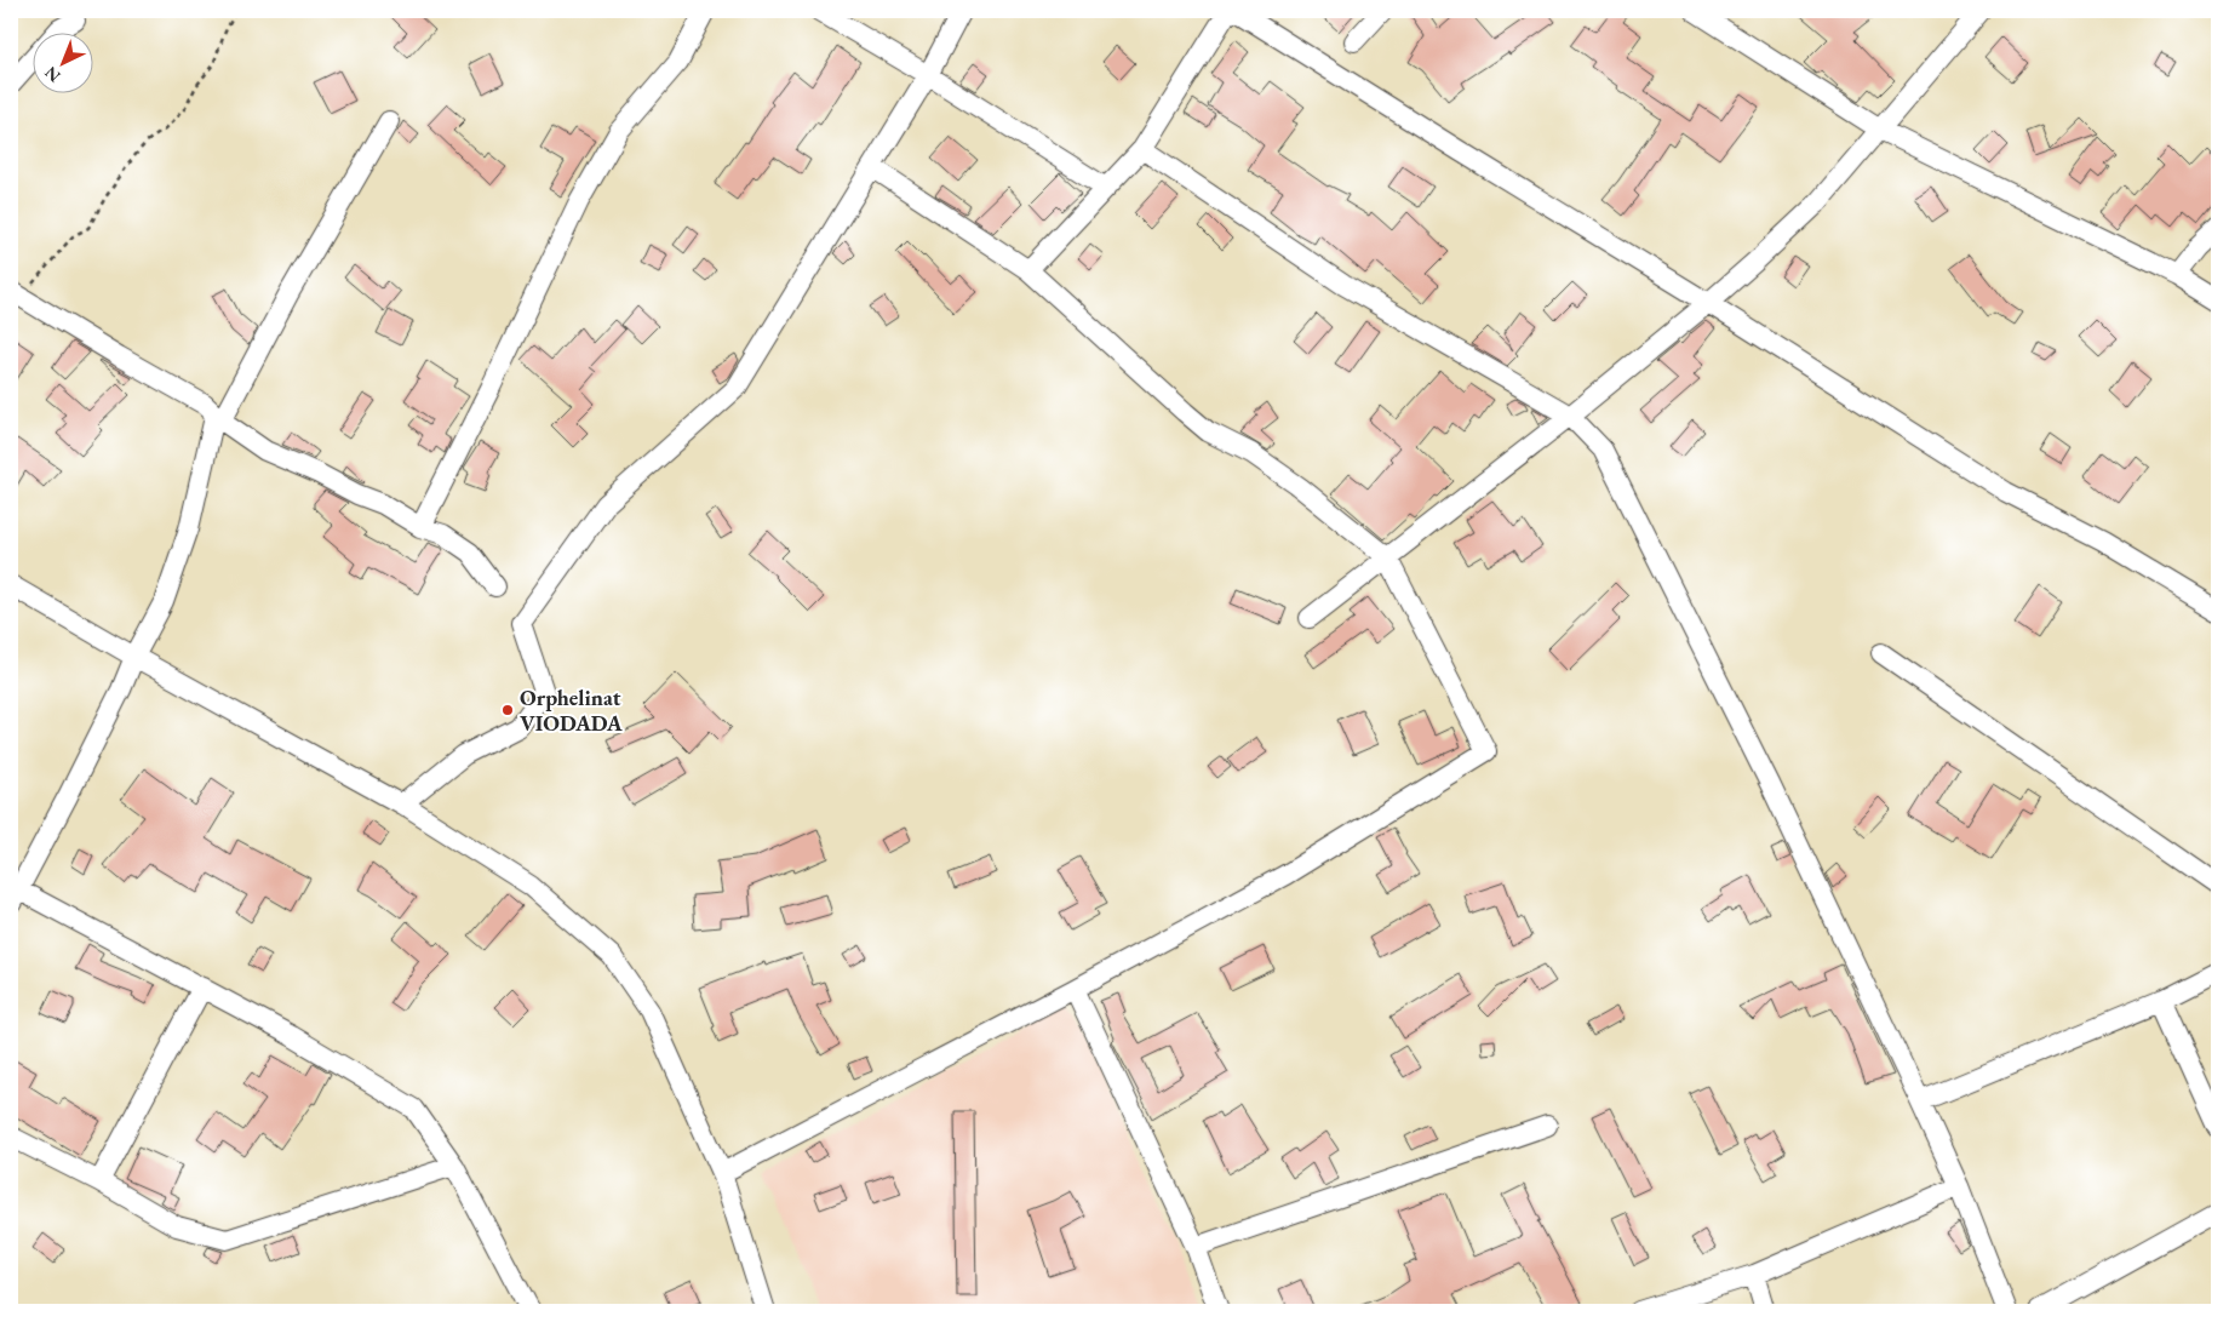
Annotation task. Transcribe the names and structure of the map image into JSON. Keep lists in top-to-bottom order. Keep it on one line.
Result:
{"places":["Orphelinat VIODADA"],"north":"bottom left"}
